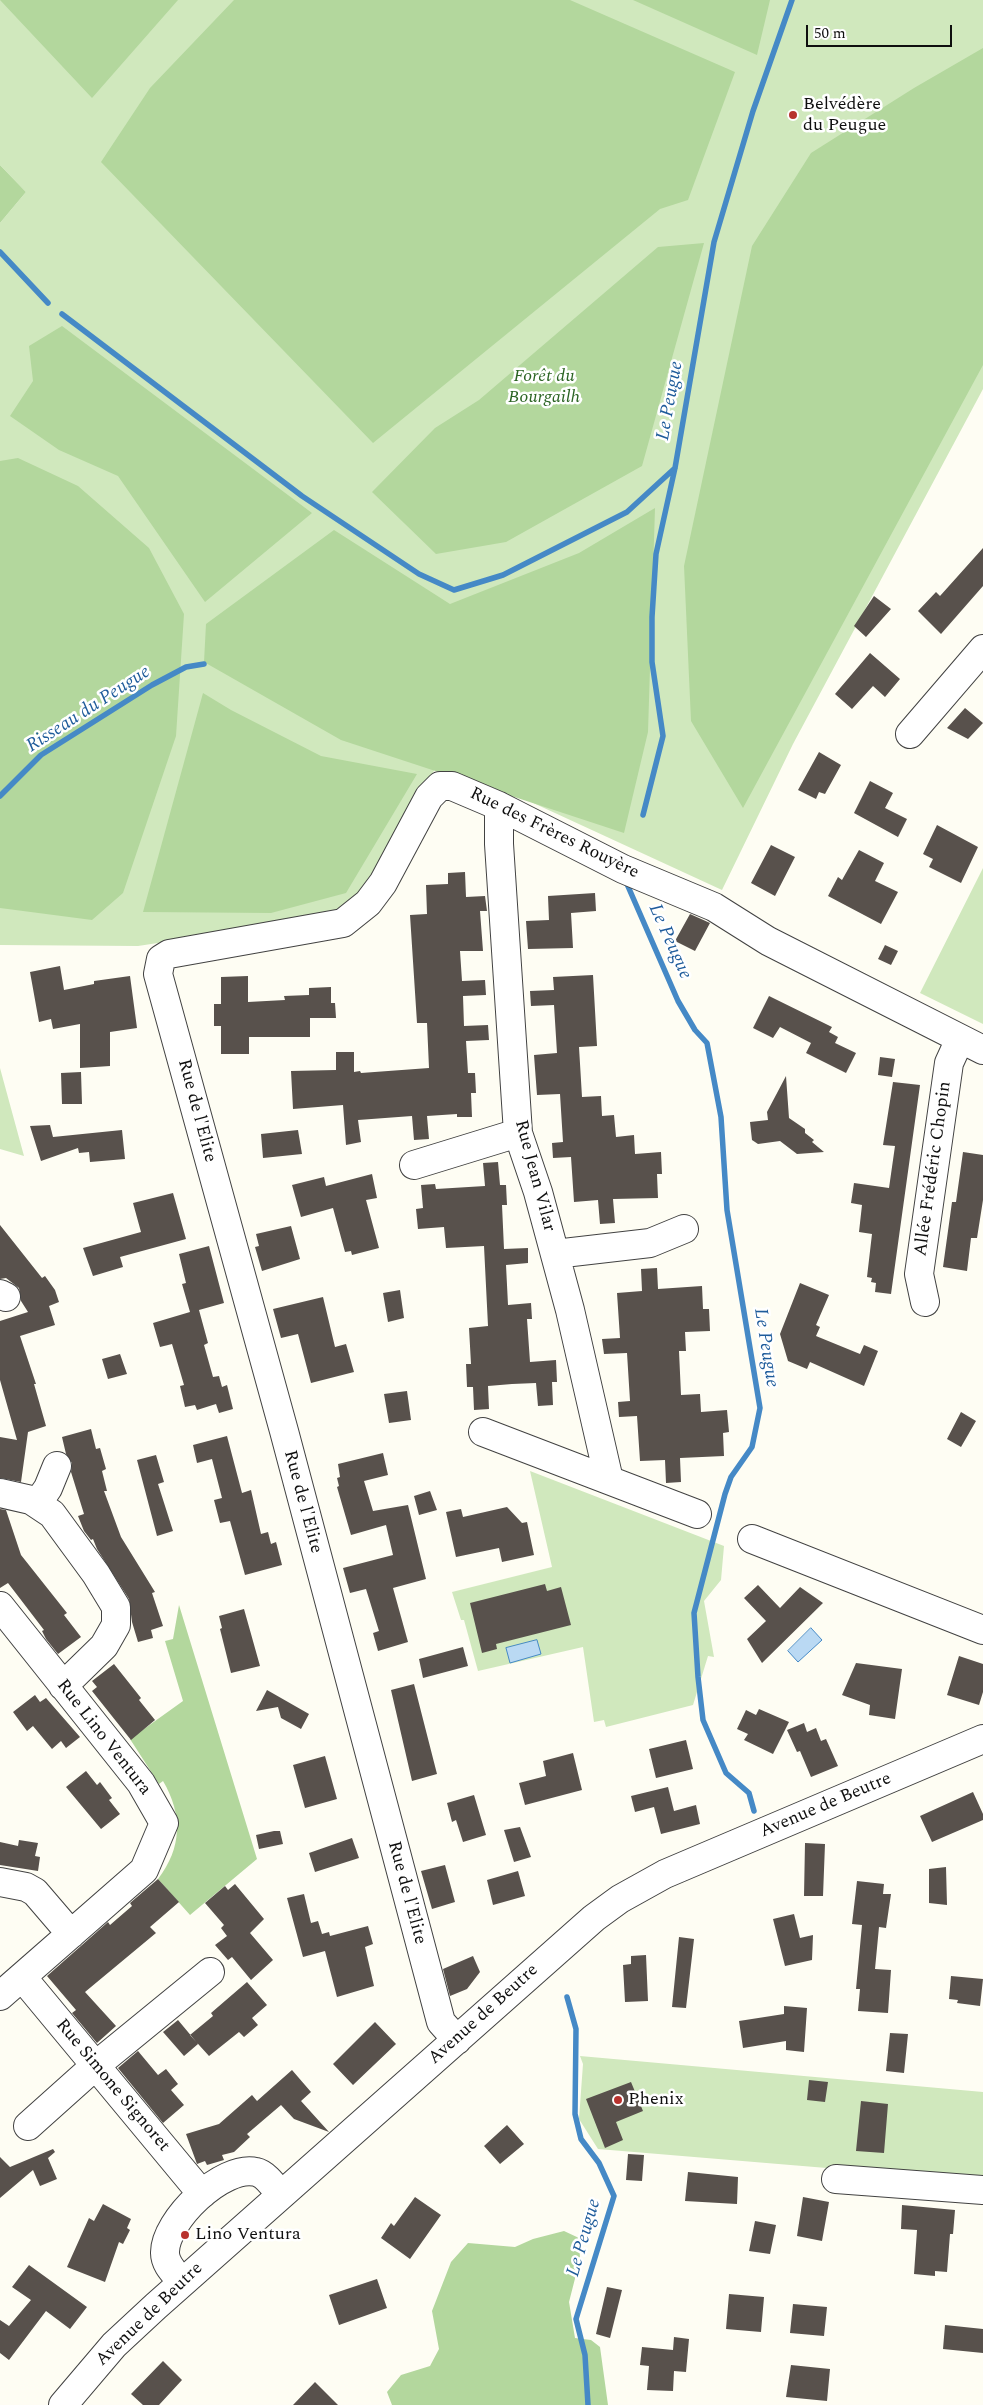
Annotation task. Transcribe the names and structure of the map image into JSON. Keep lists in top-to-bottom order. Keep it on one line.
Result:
{"streets":{"street":["Rue des Frères Rouyère","Rue de l'Elite","Allée Frédéric Chopin","Rue Jean Vilar","Rue Lino Ventura","Avenue de Beutre","Rue Simone Signoret"]},"crossings":[["Rue des Frères Rouyère","Rue de l'Elite"],["Rue des Frères Rouyère","Allée Frédéric Chopin"],["Rue des Frères Rouyère","Rue Jean Vilar"],["Rue de l'Elite","Avenue de Beutre"],["Rue Lino Ventura","Rue Simone Signoret"]],"water":["Le Peugue","Risseau du Peugue"],"parks":["Forêt du Bourgailh"],"places":["Belvédère du Peugue","Phenix","Lino Ventura"],"scale_bar":"50 m"}
